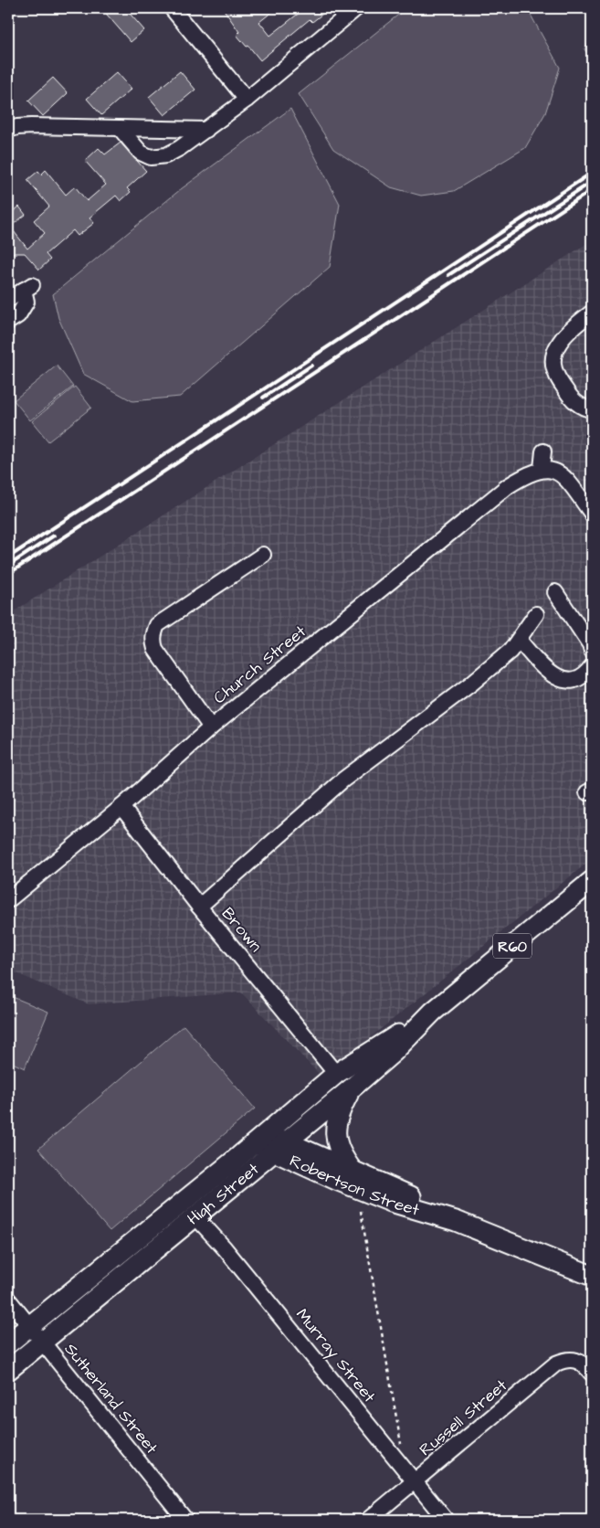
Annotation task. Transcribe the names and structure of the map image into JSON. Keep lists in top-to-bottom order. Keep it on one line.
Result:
{"streets":{"main road":["R60","Robertson Street","High Street"],"street":["Church Street","Brown","Murray Street","Sutherland Street","Russell Street"]},"crossings":[["Church Street","Brown"],["Brown","High Street"],["Robertson Street","High Street"],["High Street","Murray Street"],["High Street","Sutherland Street"],["Murray Street","Russell Street"]]}
